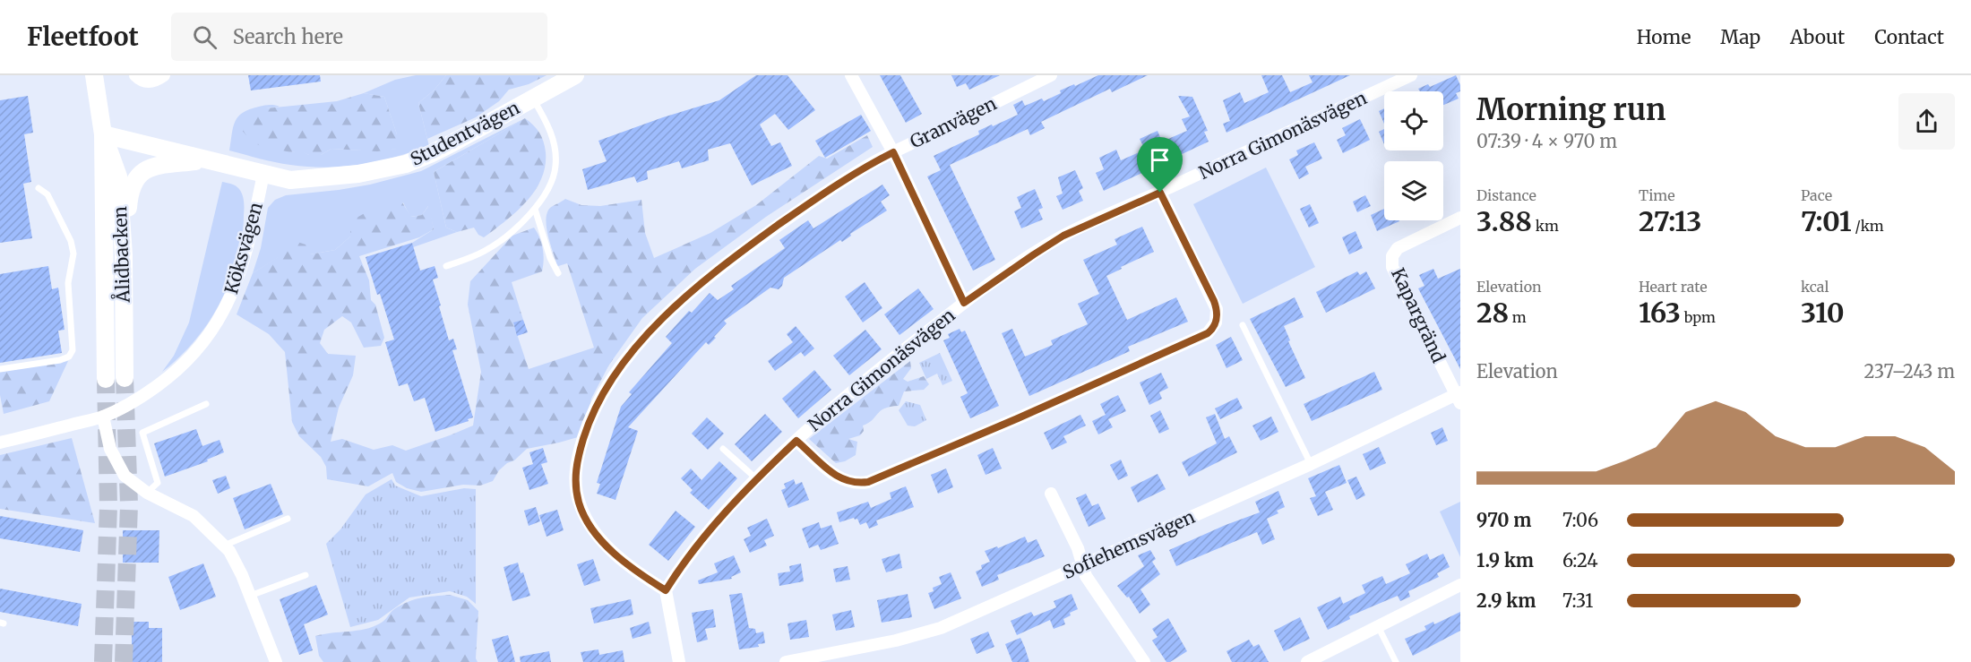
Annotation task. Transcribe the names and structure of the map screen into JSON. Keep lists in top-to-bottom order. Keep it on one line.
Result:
{"streets":{"main road":["Studentvägen","Ålidbacken"],"street":["Granvägen","Norra Gimonäsvägen","Köksvägen","Kapargränd","Sofiehemsvägen"]},"crossings":[["Granvägen","Norra Gimonäsvägen"],["Studentvägen","Köksvägen"],["Studentvägen","Ålidbacken"],["Kapargränd","Sofiehemsvägen"]],"page":{"header":"Fleetfoot","search":"Search here","nav":["Home","Map","About","Contact"],"heading":["Morning run","07:39 · 4 × 970 m"],"stats":[["Distance","3.88 km"],["Time","27:13"],["Pace","7:01 /km"],["Elevation","28 m"],["Heart rate","163 bpm"],["kcal","310"]],"chart":["Elevation","237–243 m"],"list":[{"name":"970 m","note":"7:06"},{"name":"1.9 km","note":"6:24"},{"name":"2.9 km","note":"7:31"}]}}
